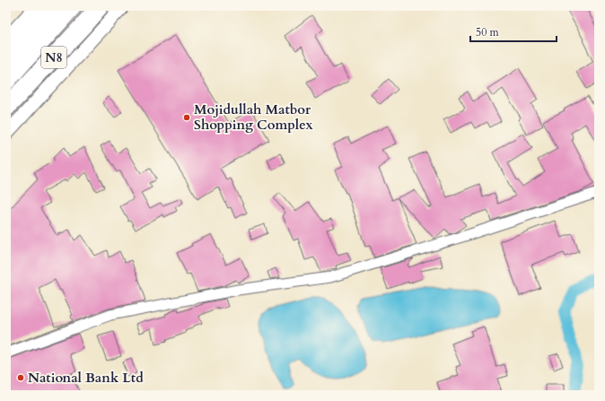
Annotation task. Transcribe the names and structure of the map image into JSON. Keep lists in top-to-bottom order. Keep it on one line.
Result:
{"streets":{"highway":["N8"]},"places":["Mojidullah Matbor Shopping Complex","National Bank Ltd"],"scale_bar":"50 m"}
